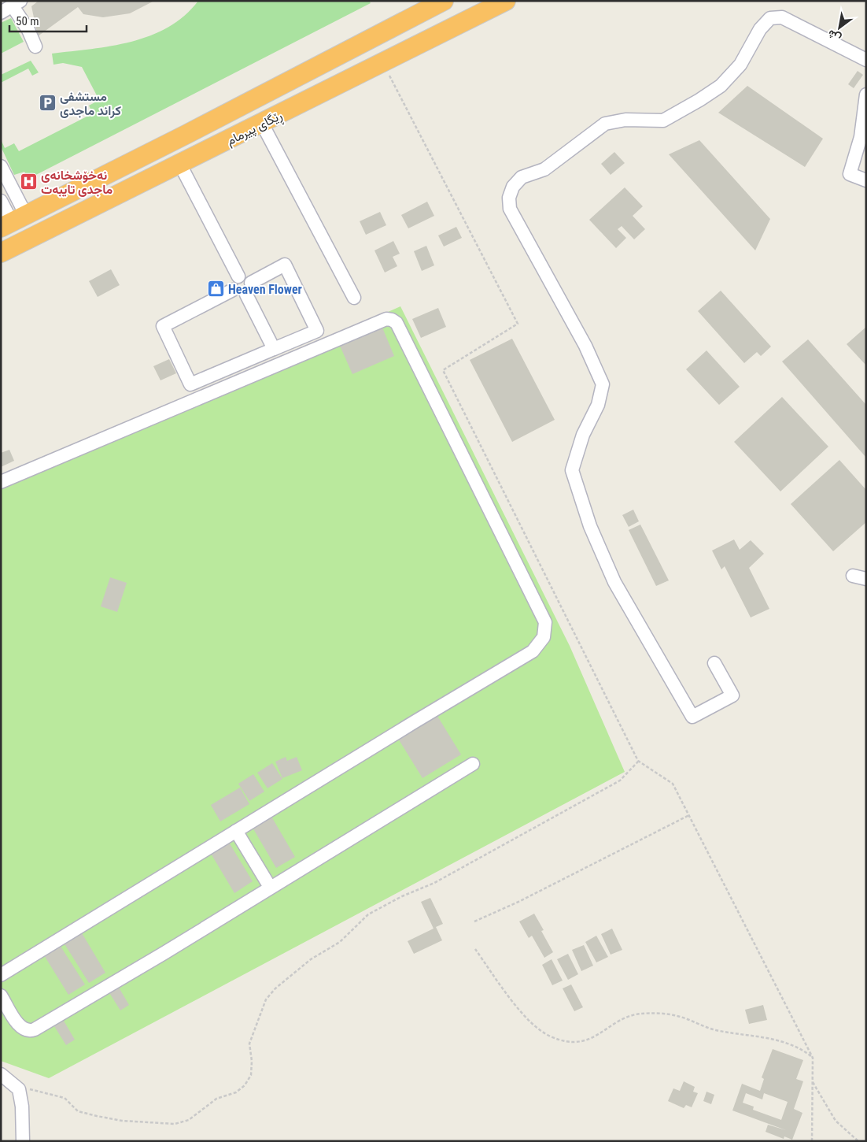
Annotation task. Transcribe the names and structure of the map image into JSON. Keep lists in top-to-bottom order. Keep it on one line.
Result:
{"streets":{"highway":["ڕێگای پیرمام"]},"places":{"parking":["مستشفی کراند ماجدی"],"hospital":["نەخۆشخانەی ماجدی تایبەت"],"shop":["Heaven Flower"]},"scale_bar":"50 m","north":"bottom left"}
